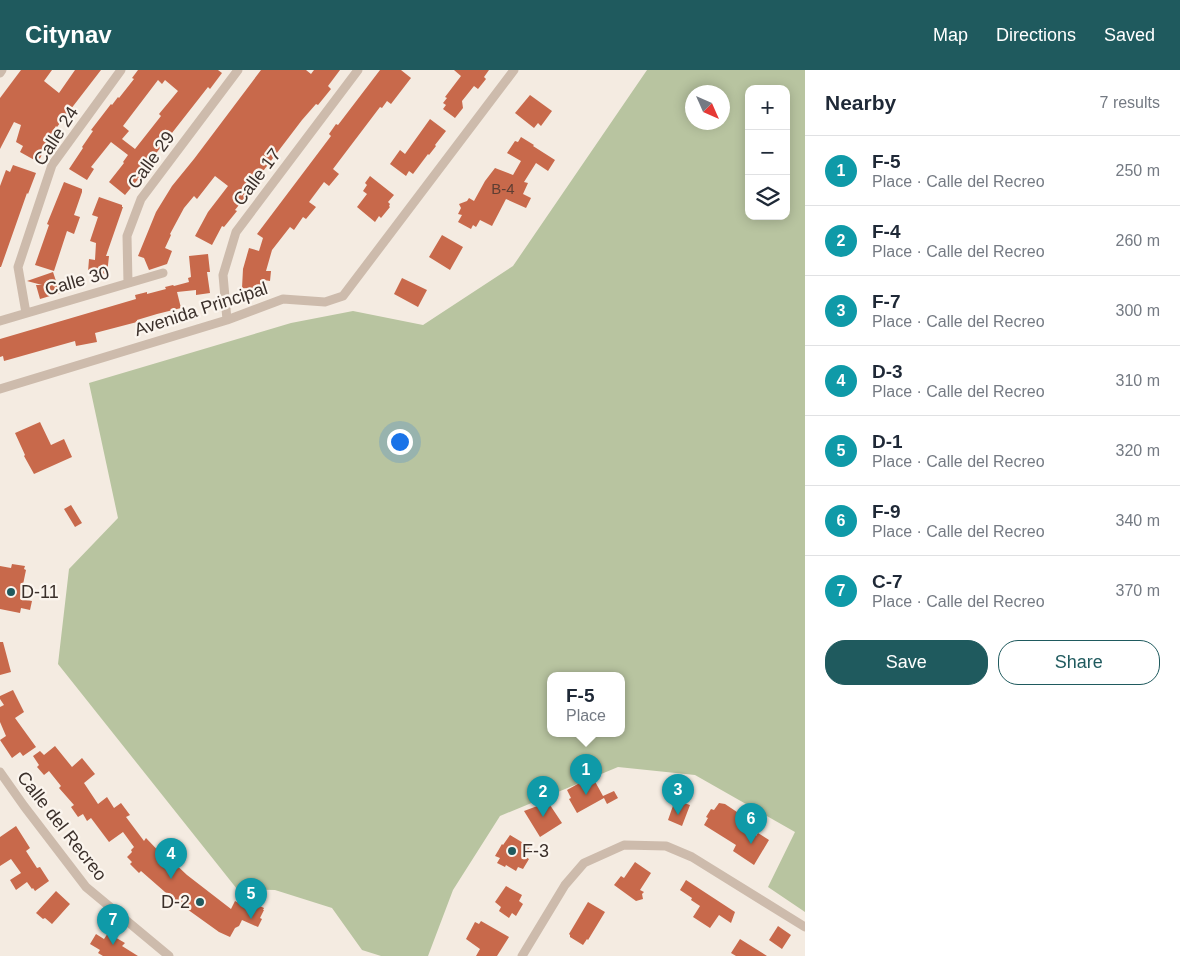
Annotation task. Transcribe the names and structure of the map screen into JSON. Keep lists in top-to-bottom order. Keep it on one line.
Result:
{"streets":{"street":["Calle 24","Calle 29","Calle 17","Calle 30","Avenida Principal","Calle del Recreo"]},"crossings":[["Calle 24","Calle 30"],["Calle 29","Calle 30"],["Calle 17","Avenida Principal"]],"places":["D-11","F-3","D-2"],"house_numbers":["B-4"],"north":"bottom right","page":{"header":"Citynav","nav":["Map","Directions","Saved"],"heading":["Nearby","7 results"],"map_buttons":["+","−"],"list":[{"mark":"1","name":"F-5","note":"Place · Calle del Recreo","value":"250 m"},{"mark":"2","name":"F-4","note":"Place · Calle del Recreo","value":"260 m"},{"mark":"3","name":"F-7","note":"Place · Calle del Recreo","value":"300 m"},{"mark":"4","name":"D-3","note":"Place · Calle del Recreo","value":"310 m"},{"mark":"5","name":"D-1","note":"Place · Calle del Recreo","value":"320 m"},{"mark":"6","name":"F-9","note":"Place · Calle del Recreo","value":"340 m"},{"mark":"7","name":"C-7","note":"Place · Calle del Recreo","value":"370 m"}],"buttons":["Save","Share"],"popup":["F-5","Place"],"pins":["1","3","2","6","4","5","7"]}}
